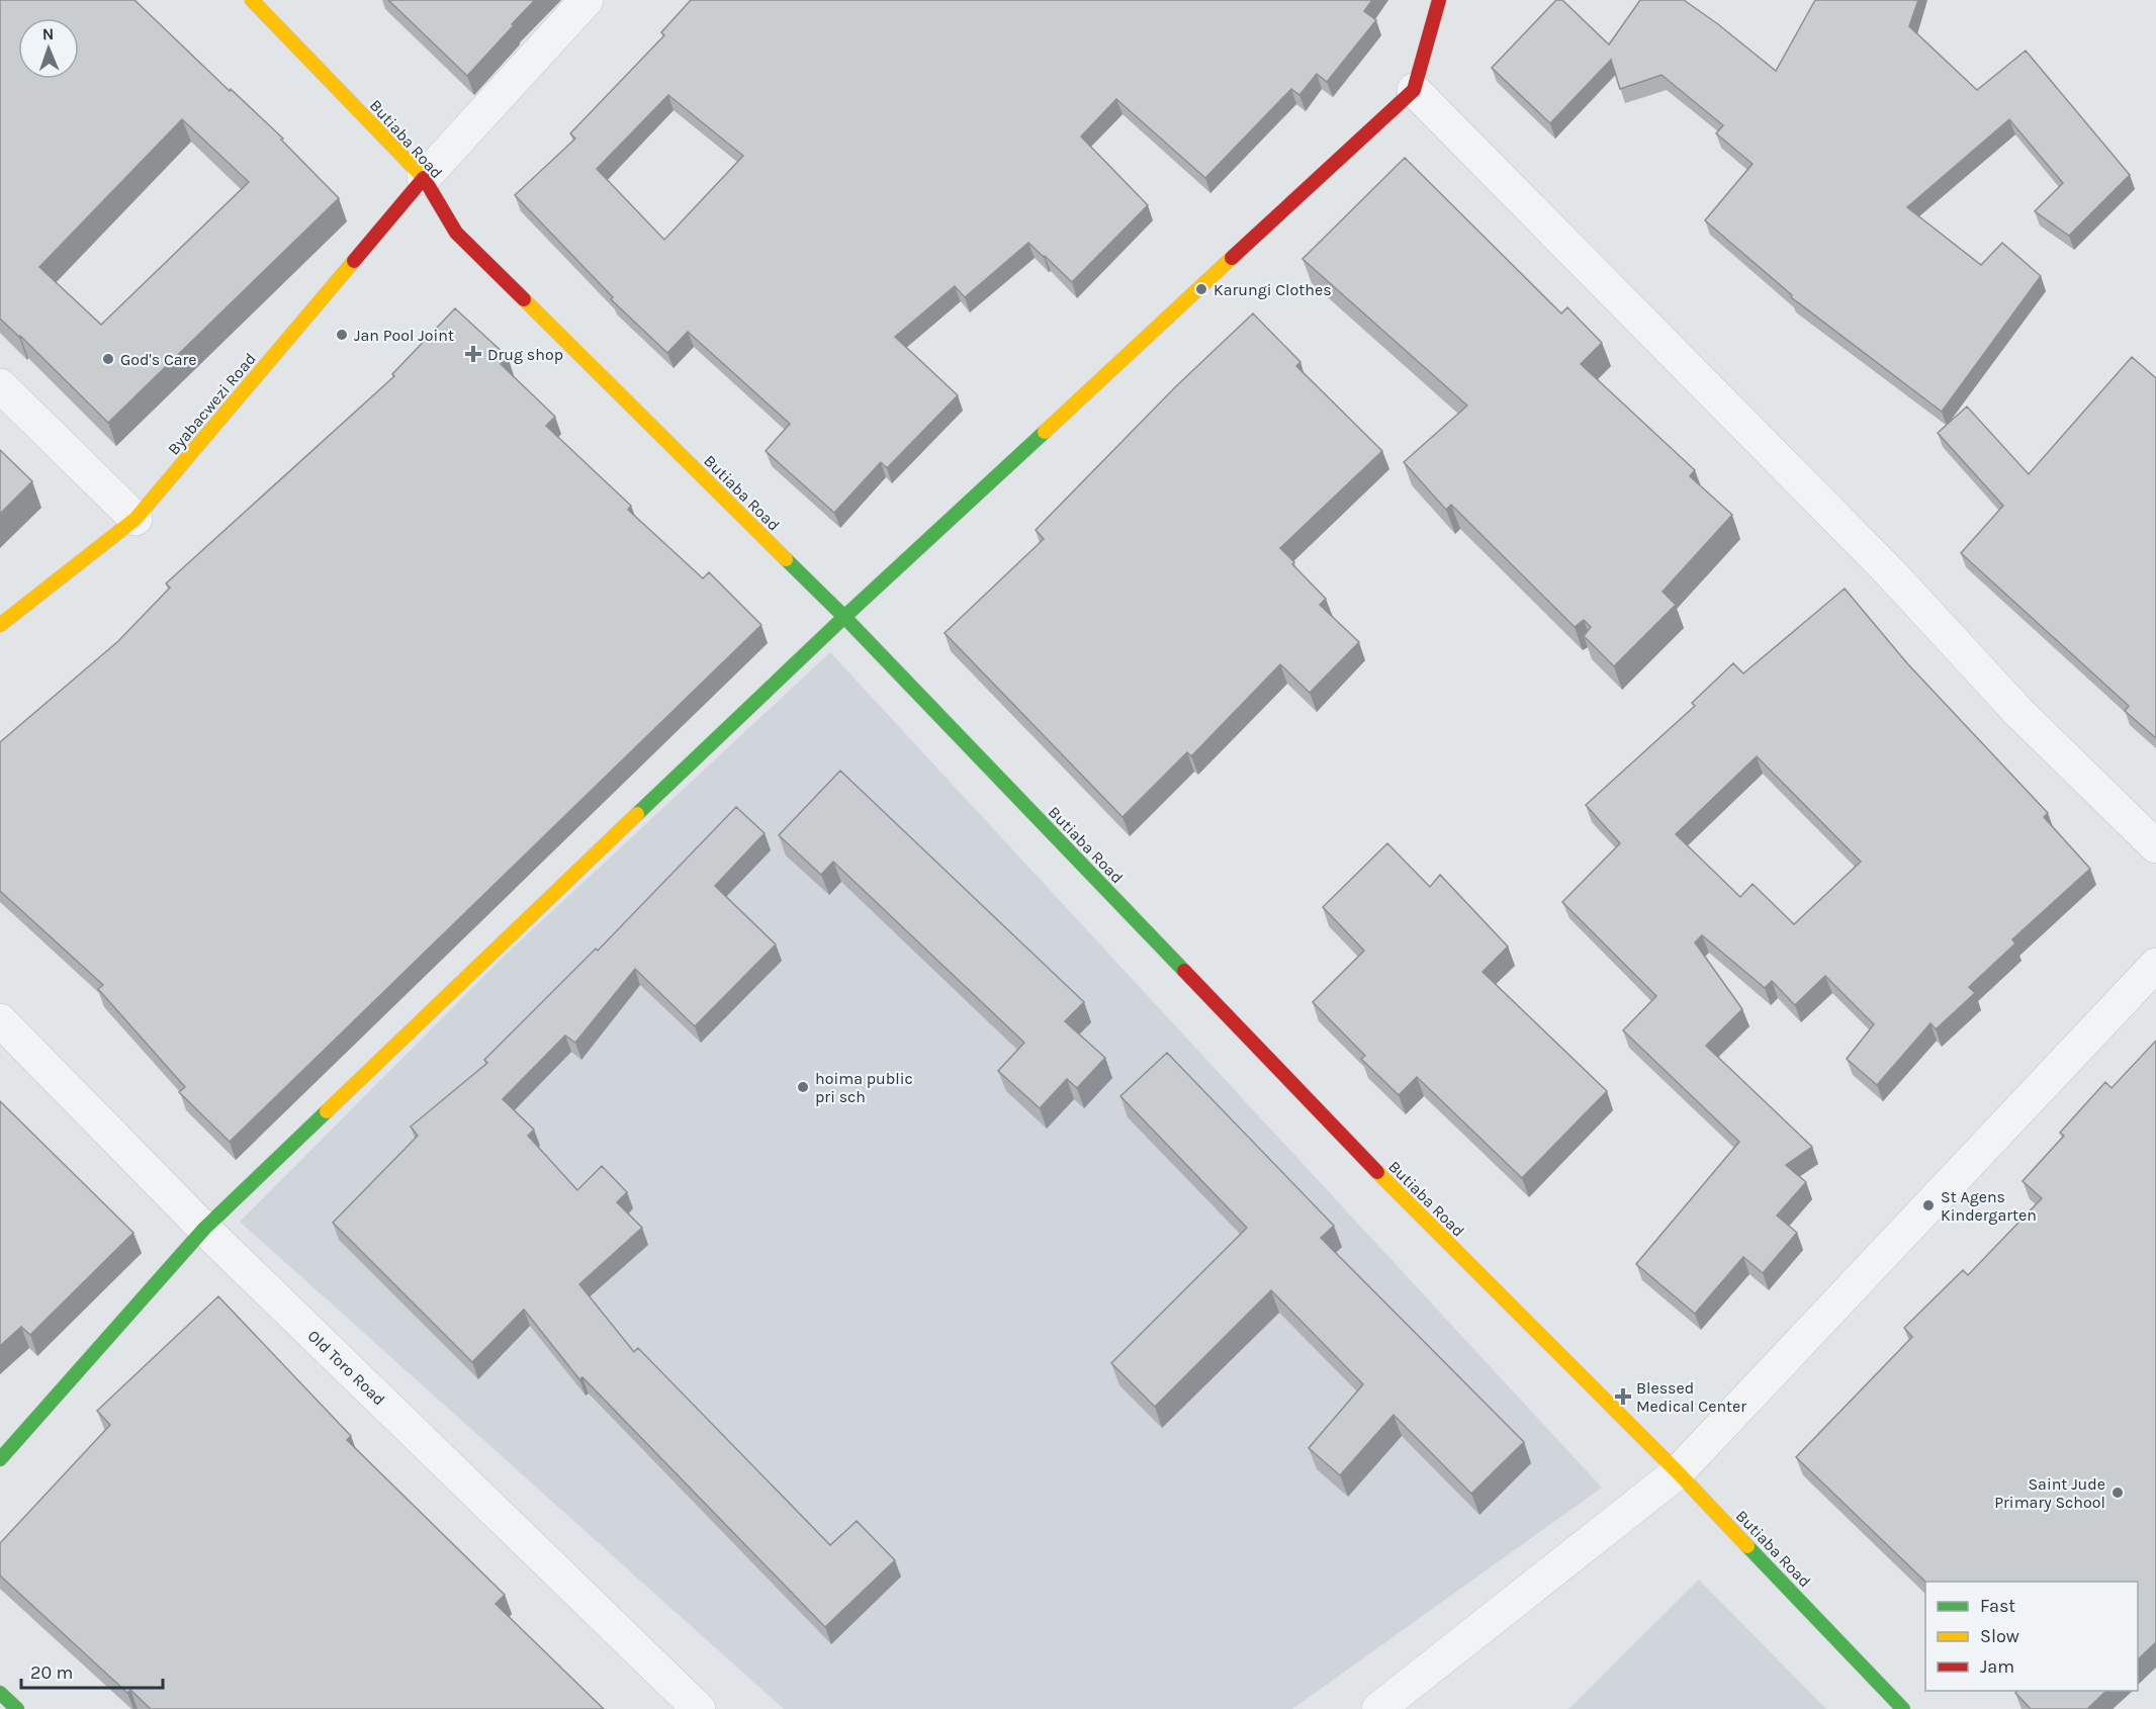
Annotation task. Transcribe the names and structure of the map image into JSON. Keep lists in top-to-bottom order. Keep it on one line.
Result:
{"streets":{"main road":["Butiaba Road","Byabacwezi Road"],"street":["Old Toro Road"]},"crossings":[["Butiaba Road","Byabacwezi Road"]],"places":{"other":["Karungi Clothes","Jan Pool Joint","God's Care","hoima public pri sch","St Agens Kindergarten","Saint Jude Primary School"],"health":["Drug shop","Blessed Medical Center"]},"legend":["Fast","Slow","Jam"],"scale_bar":"20 m","north":"top"}
